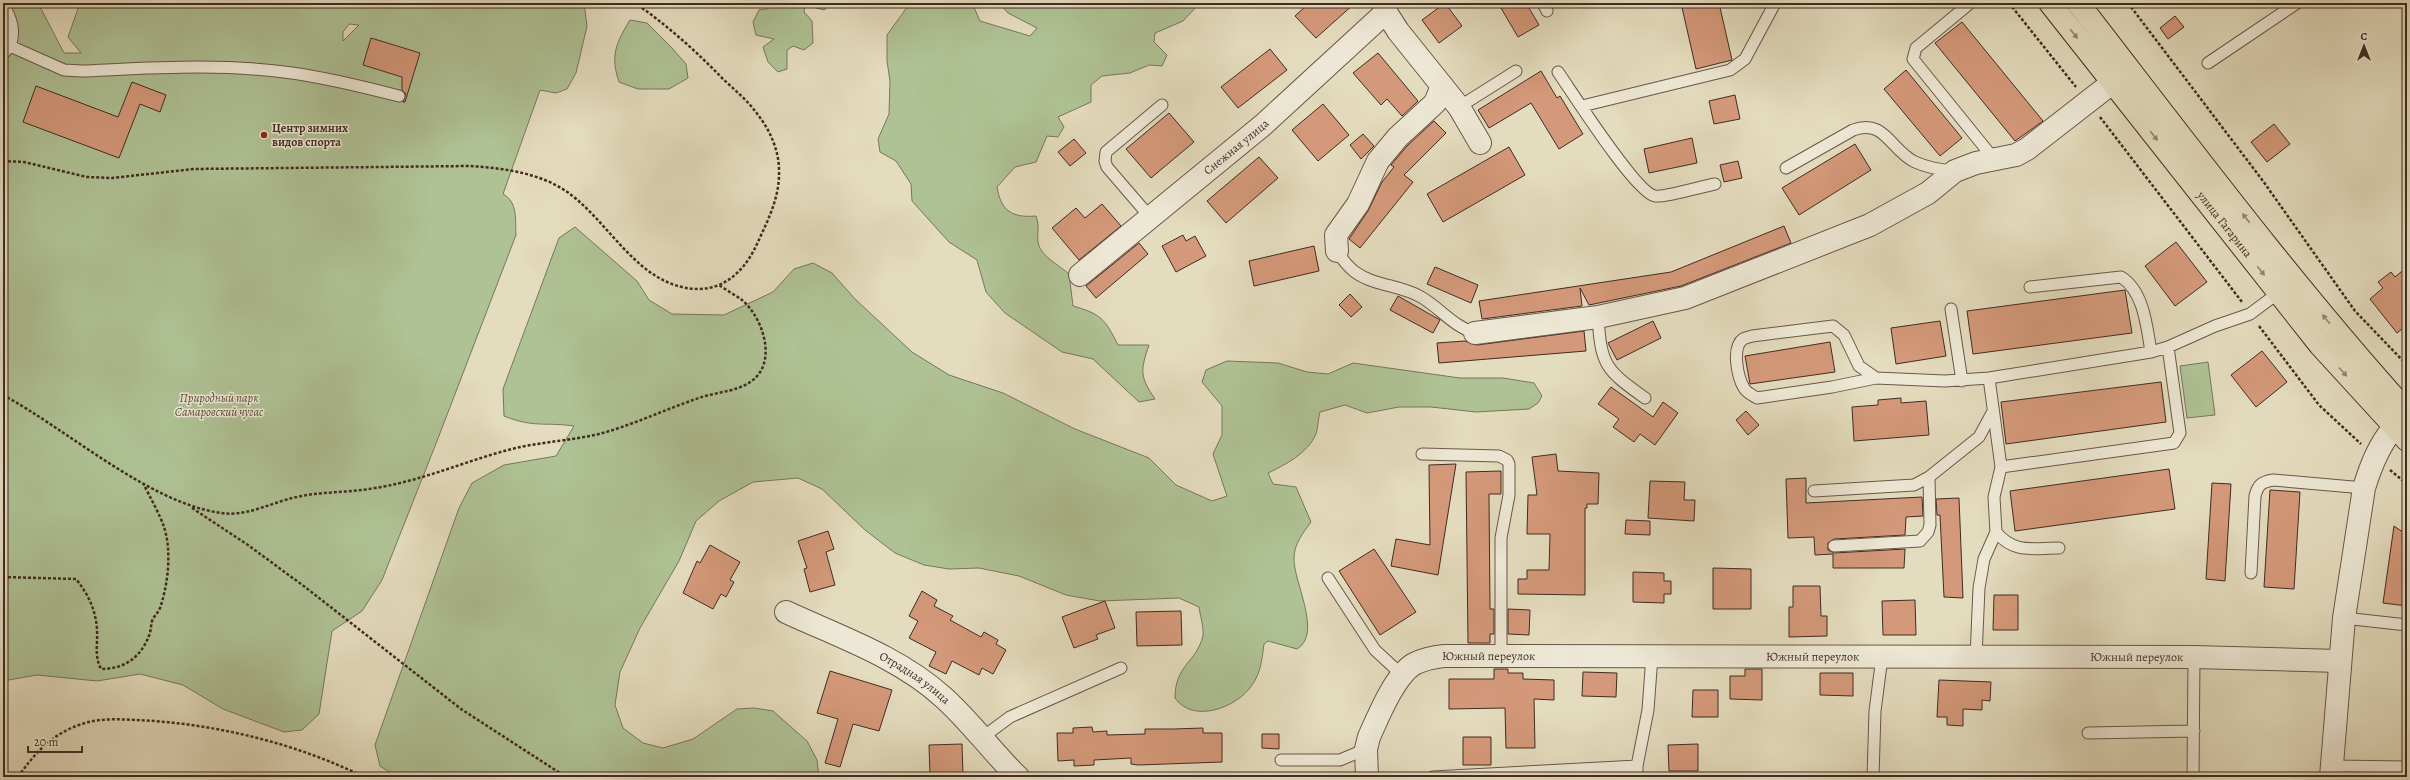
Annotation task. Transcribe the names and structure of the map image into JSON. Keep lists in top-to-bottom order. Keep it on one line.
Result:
{"streets":{"main road":["улица Гагарина"],"street":["Снежная улица","Южный переулок","Отрадная улица"]},"parks":["Природный парк Самаровский чугас"],"places":["Центр зимних видов спорта"],"scale_bar":"20 m","north":"top"}
